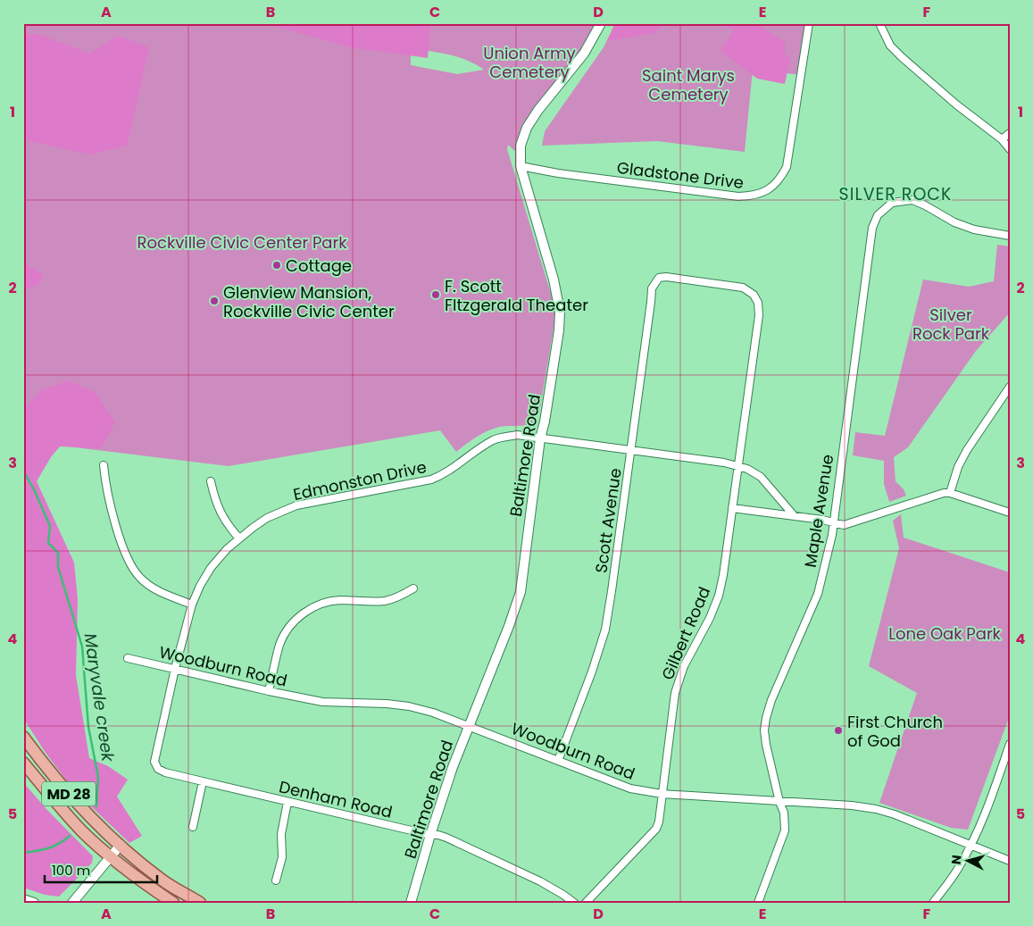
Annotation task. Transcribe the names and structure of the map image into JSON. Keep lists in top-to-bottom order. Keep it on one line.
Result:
{"streets":{"main road":["MD 28"],"street":["Gladstone Drive","Baltimore Road","Edmonston Drive","Maple Avenue","Scott Avenue","Gilbert Road","Woodburn Road","Denham Road"]},"crossings":[["Gladstone Drive","Baltimore Road"],["Baltimore Road","Edmonston Drive"],["Baltimore Road","Woodburn Road"],["Baltimore Road","Denham Road"],["Edmonston Drive","Scott Avenue"],["Edmonston Drive","Gilbert Road"],["Edmonston Drive","Woodburn Road"],["Edmonston Drive","Denham Road"],["Maple Avenue","Woodburn Road"],["Scott Avenue","Gilbert Road"],["Scott Avenue","Woodburn Road"],["Gilbert Road","Woodburn Road"]],"districts":["SILVER ROCK"],"water":["Maryvale creek"],"parks":["Union Army Cemetery","Saint Marys Cemetery","Rockville Civic Center Park","Silver Rock Park","Lone Oak Park"],"places":["Cottage","F. Scott FItzgerald Theater","Glenview Mansion, Rockville Civic Center","First Church of God"],"scale_bar":"100 m","north":"left","grid":{"columns":["A","B","C","D","E","F"],"rows":["1","2","3","4","5"]}}
